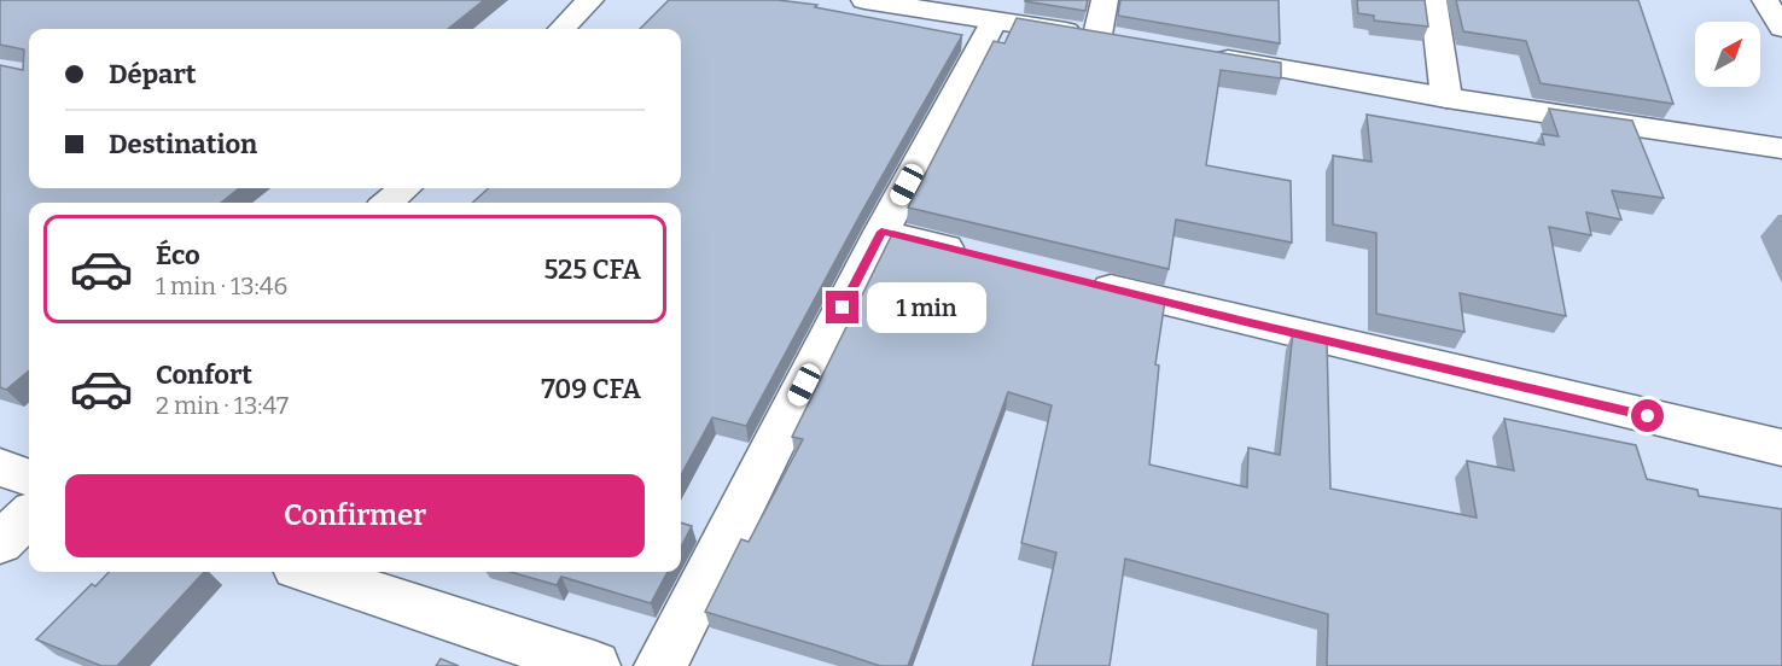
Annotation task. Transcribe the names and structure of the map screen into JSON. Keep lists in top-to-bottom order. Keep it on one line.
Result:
{"north":"top right","page":{"banner":["Départ","Destination"],"list":[{"name":"Éco","note":"1 min · 13:46","value":"525 CFA"},{"name":"Confort","note":"2 min · 13:47","value":"709 CFA"}],"bubble":"1 min","buttons":"Confirmer"}}
